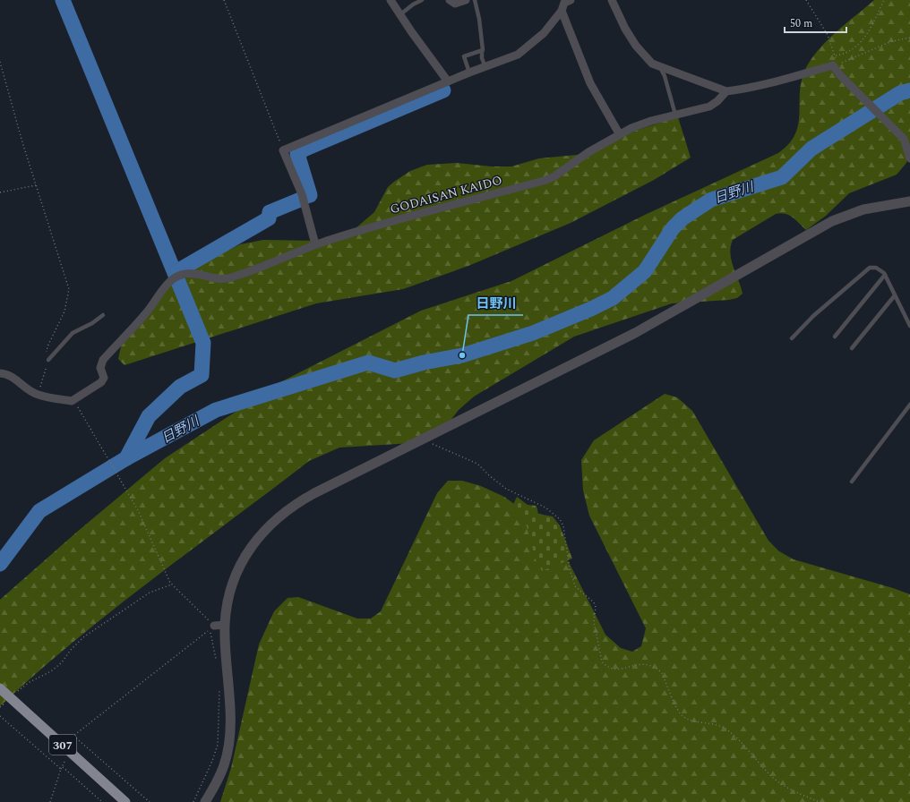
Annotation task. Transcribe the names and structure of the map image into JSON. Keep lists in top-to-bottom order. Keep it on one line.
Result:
{"streets":{"highway":["307"],"street":["GODAISAN KAIDO"]},"water":["日野川"],"places":["日野川"],"scale_bar":"50 m"}
